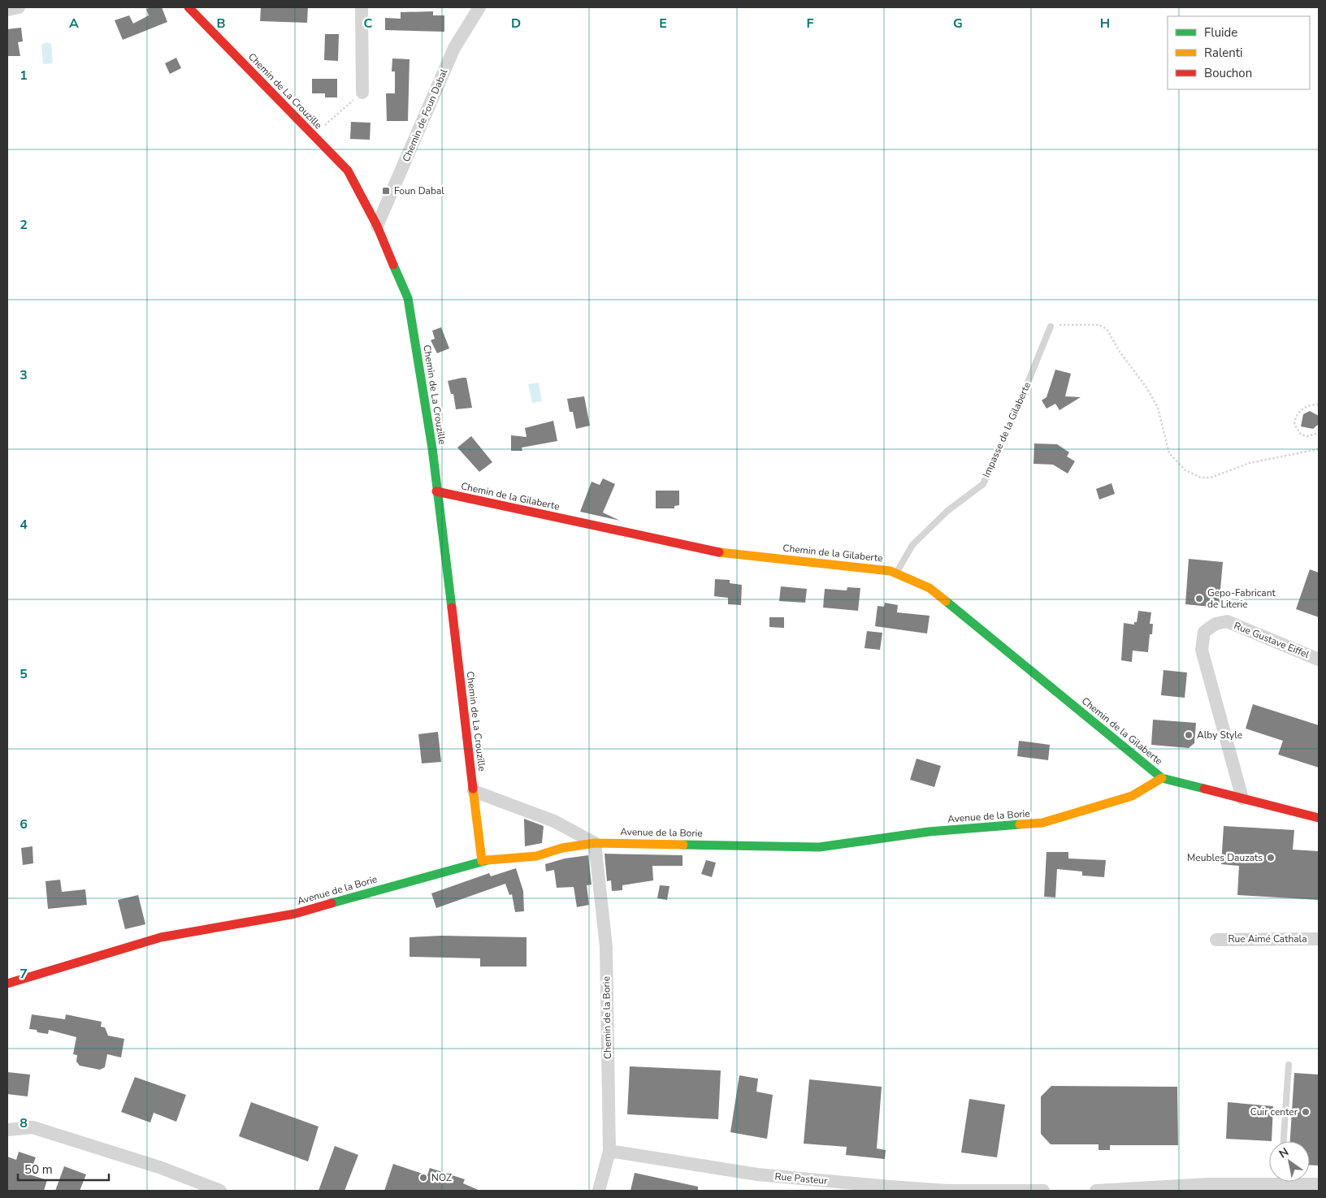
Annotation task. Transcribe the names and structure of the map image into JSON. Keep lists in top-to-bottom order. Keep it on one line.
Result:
{"streets":{"street":["Chemin de La Crouzille","Chemin de Foun Dabal","Chemin de la Gilaberte","Rue Gustave Eiffel","Avenue de la Borie","Rue Aimé Cathala","Chemin de la Borie","Rue Pasteur"],"lane":["Impasse de la Gilaberte"]},"crossings":[["Chemin de La Crouzille","Chemin de Foun Dabal"],["Chemin de La Crouzille","Chemin de la Gilaberte"],["Chemin de La Crouzille","Avenue de la Borie"],["Impasse de la Gilaberte","Chemin de la Gilaberte"],["Chemin de la Gilaberte","Avenue de la Borie"],["Avenue de la Borie","Chemin de la Borie"],["Chemin de la Borie","Rue Pasteur"]],"places":{"transit":["Foun Dabal"],"other":["Gepo-Fabricant de Literie","Alby Style","Meubles Dauzats","Cuir center","NOZ"]},"legend":["Fluide","Ralenti","Bouchon"],"scale_bar":"50 m","north":"top left","grid":{"columns":["A","B","C","D","E","F","G","H"],"rows":["1","2","3","4","5","6","7","8"]}}
